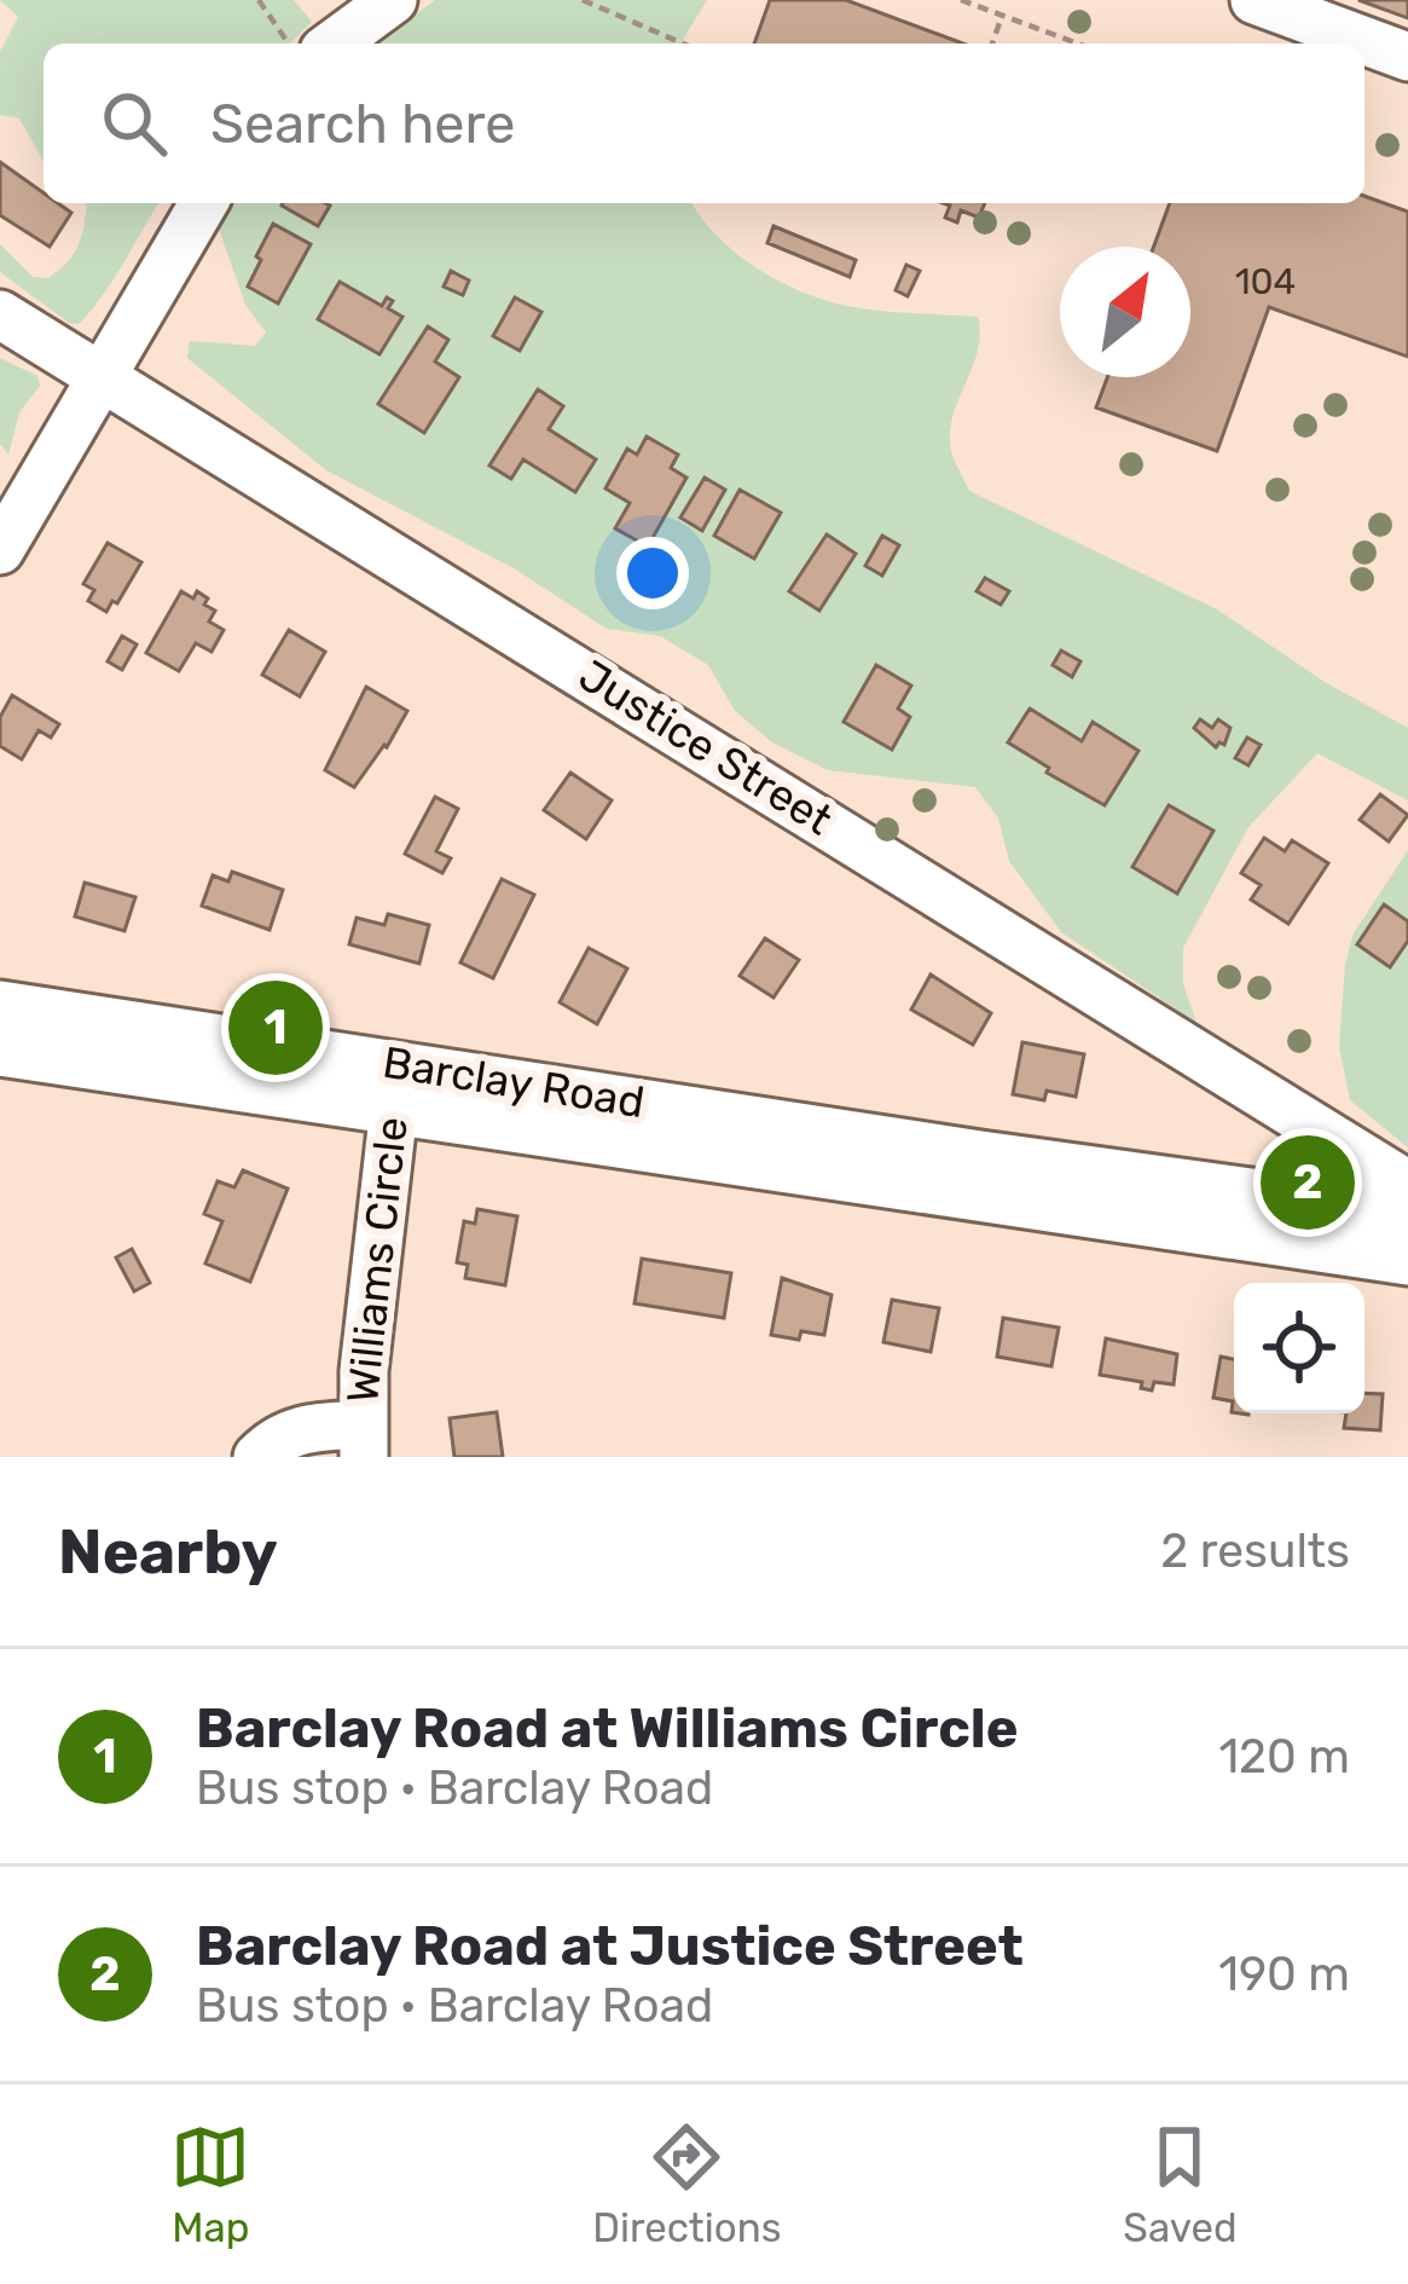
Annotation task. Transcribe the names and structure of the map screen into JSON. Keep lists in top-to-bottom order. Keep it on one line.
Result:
{"streets":{"street":["Justice Street","Barclay Road","Williams Circle"]},"crossings":[["Barclay Road","Williams Circle"]],"house_numbers":["104"],"north":"top right","page":{"search":"Search here","pins":["1","2"],"heading":["Nearby","2 results"],"list":[{"mark":"1","name":"Barclay Road at Williams Circle","note":"Bus stop · Barclay Road","value":"120 m"},{"mark":"2","name":"Barclay Road at Justice Street","note":"Bus stop · Barclay Road","value":"190 m"}],"nav":["Map","Directions","Saved"]}}
